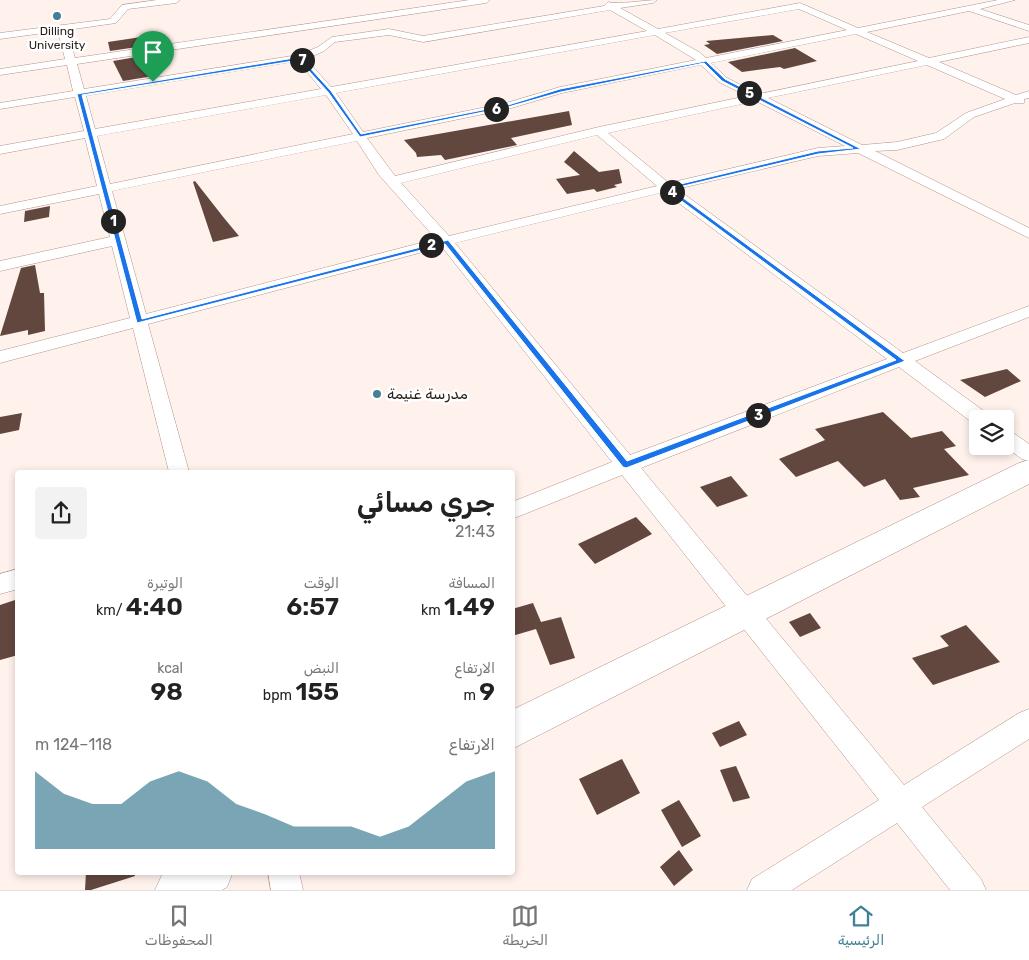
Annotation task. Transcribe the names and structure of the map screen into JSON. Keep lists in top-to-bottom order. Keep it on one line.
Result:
{"places":["Dilling University","مدرسة غنيمة"],"page":{"pins":["7","5","6","4","1","2","3"],"heading":["جري مسائي","21:43"],"stats":[["المسافة","1.49 km"],["الوقت","6:57"],["الوتيرة","4:40 /km"],["الارتفاع","9 m"],["النبض","155 bpm"],["kcal","98"]],"chart":["الارتفاع","118–124 m"],"tabs":["الرئيسية","الخريطة","المحفوظات"]}}
